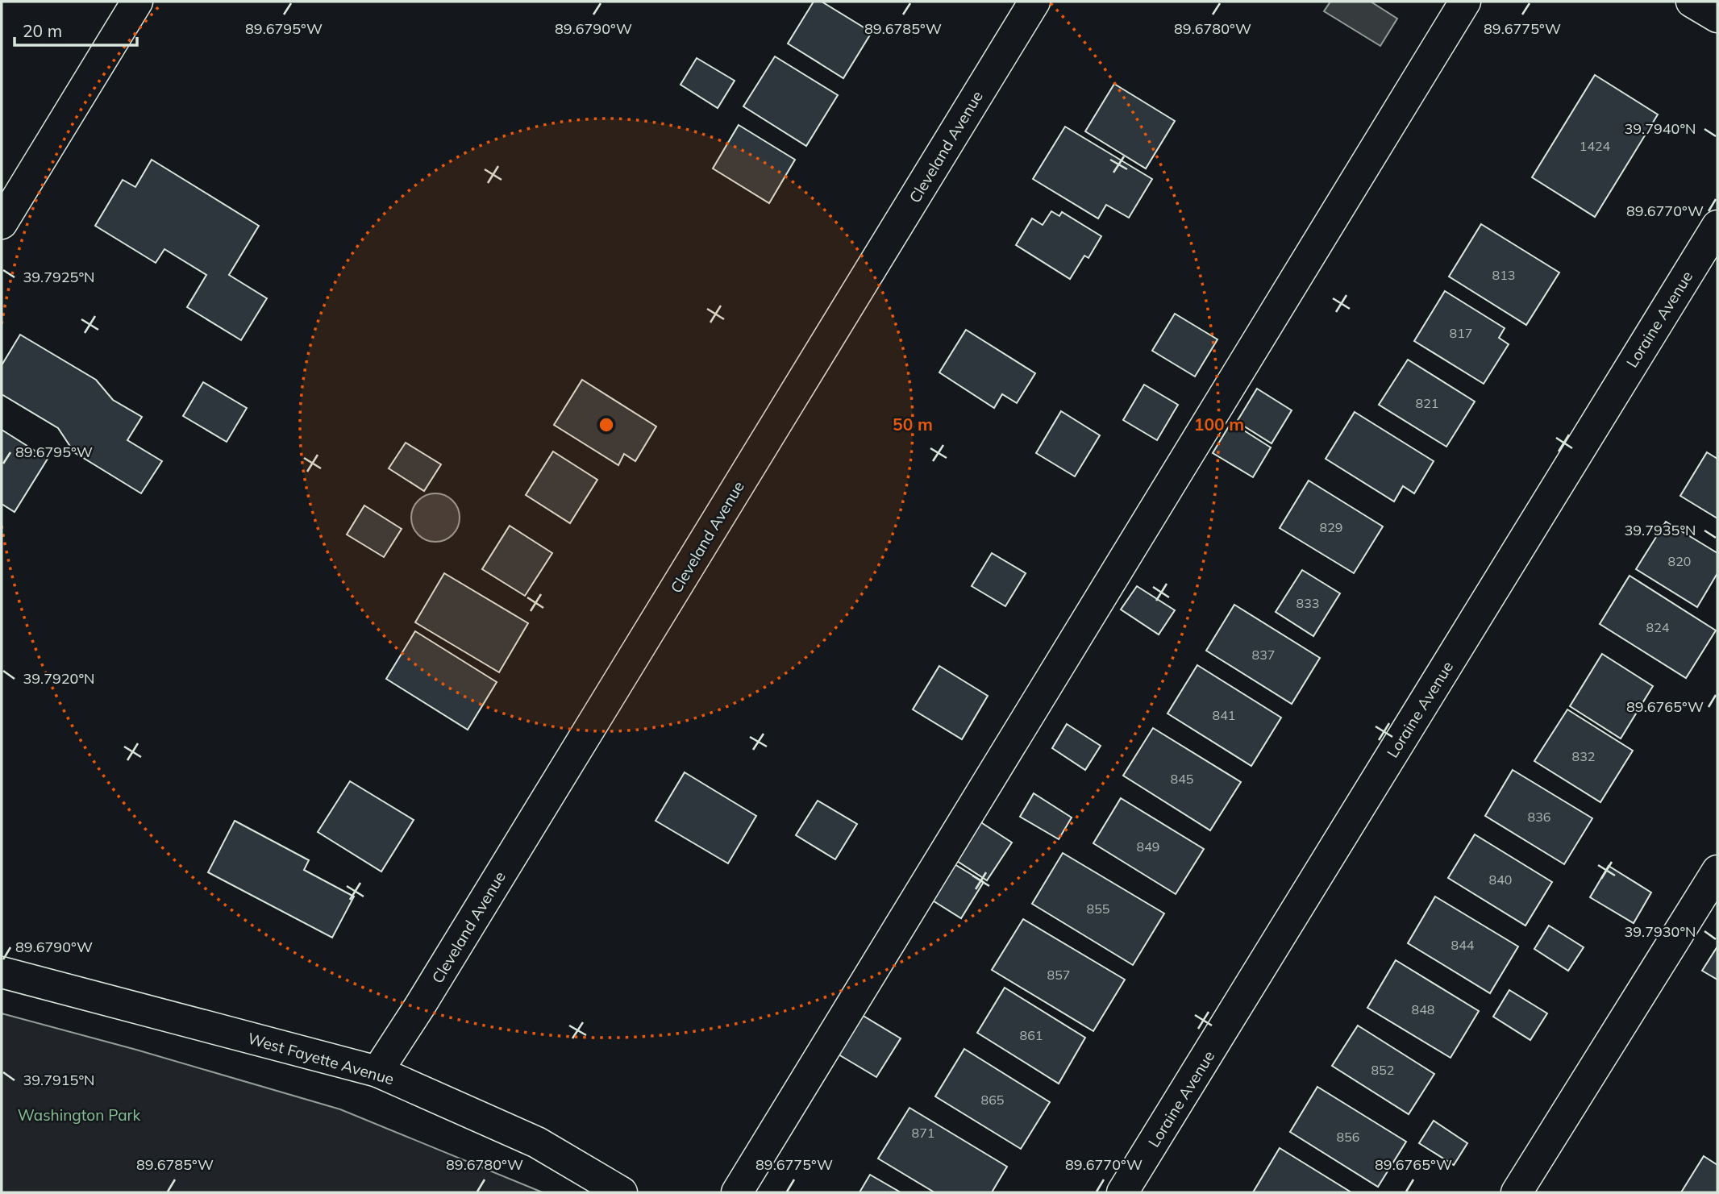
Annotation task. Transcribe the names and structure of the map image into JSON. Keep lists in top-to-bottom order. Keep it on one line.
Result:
{"streets":{"street":["Cleveland Avenue","Loraine Avenue","West Fayette Avenue"]},"crossings":[["Cleveland Avenue","West Fayette Avenue"]],"parks":["Washington Park"],"house_numbers":["1424","813","817","821","829","820","833","824","837","841","832","845","836","849","840","855","844","857","848","861","852","865","871","856"],"scale_bar":"20 m","coordinates":["89.6795°W","89.6790°W","89.6785°W","89.6780°W","89.6775°W","39.7940°N","89.6770°W","39.7925°N","39.7935°N","39.7920°N","89.6765°W","39.7930°N","39.7915°N"],"rings":["50 m","100 m"]}
